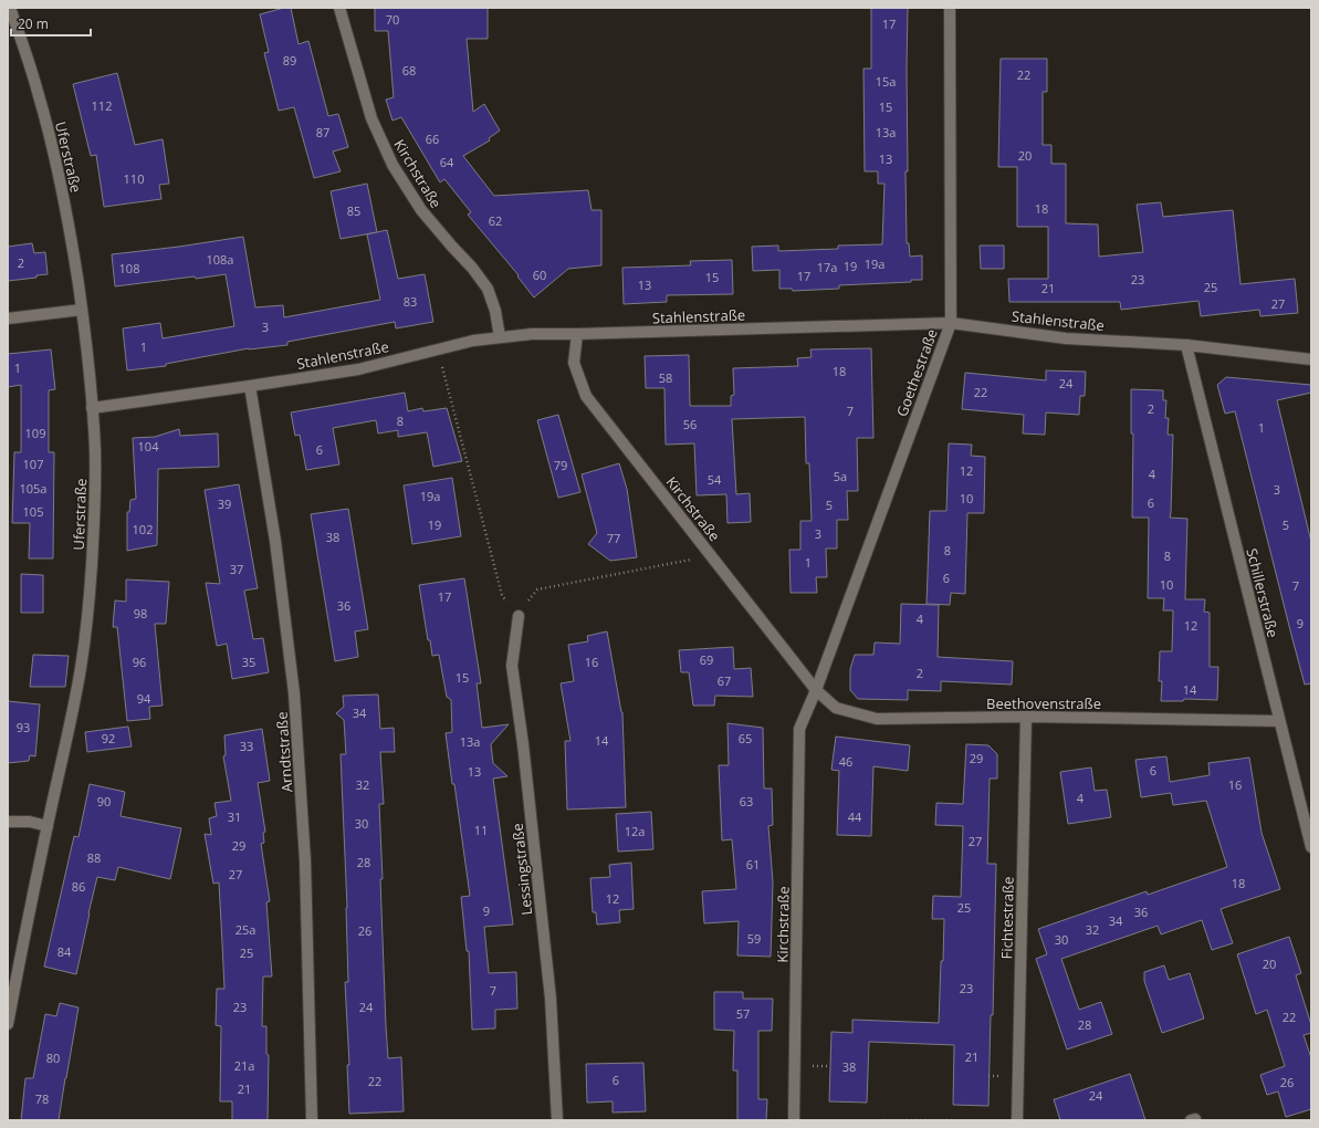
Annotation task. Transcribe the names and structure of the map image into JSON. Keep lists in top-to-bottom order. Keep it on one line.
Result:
{"streets":{"street":["Uferstraße","Kirchstraße","Stahlenstraße","Goethestraße","Schillerstraße","Beethovenstraße","Arndtstraße","Lessingstraße","Fichtestraße"]},"crossings":[["Uferstraße","Stahlenstraße"],["Kirchstraße","Stahlenstraße"],["Kirchstraße","Goethestraße"],["Kirchstraße","Beethovenstraße"],["Stahlenstraße","Goethestraße"],["Stahlenstraße","Schillerstraße"],["Stahlenstraße","Arndtstraße"],["Goethestraße","Beethovenstraße"],["Schillerstraße","Beethovenstraße"],["Beethovenstraße","Fichtestraße"]],"house_numbers":["70","17","89","68","22","15a","112","15","87","13a","66","20","13","64","110","18","85","62","108a","2","19a","19","17a","108","60","17","15","23","13","25","21","83","27","3","1","1","18","58","24","22","2","7","8","56","1","109","104","6","107","79","12","4","5a","54","105a","3","19a","10","6","39","5","105","19","5","102","3","38","77","8","8","1","37","6","10","7","17","36","98","4","9","12","69","96","35","16","2","15","67","14","94","34","93","92","65","14","13a","33","29","46","6","13","32","16","4","90","63","31","44","30","11","12a","27","29","88","28","61","27","18","86","12","25","9","36","34","25a","32","26","59","30","84","25","20","23","7","23","24","57","22","28","21","80","21a","38","6","22","26","21","24","78"],"scale_bar":"20 m"}
